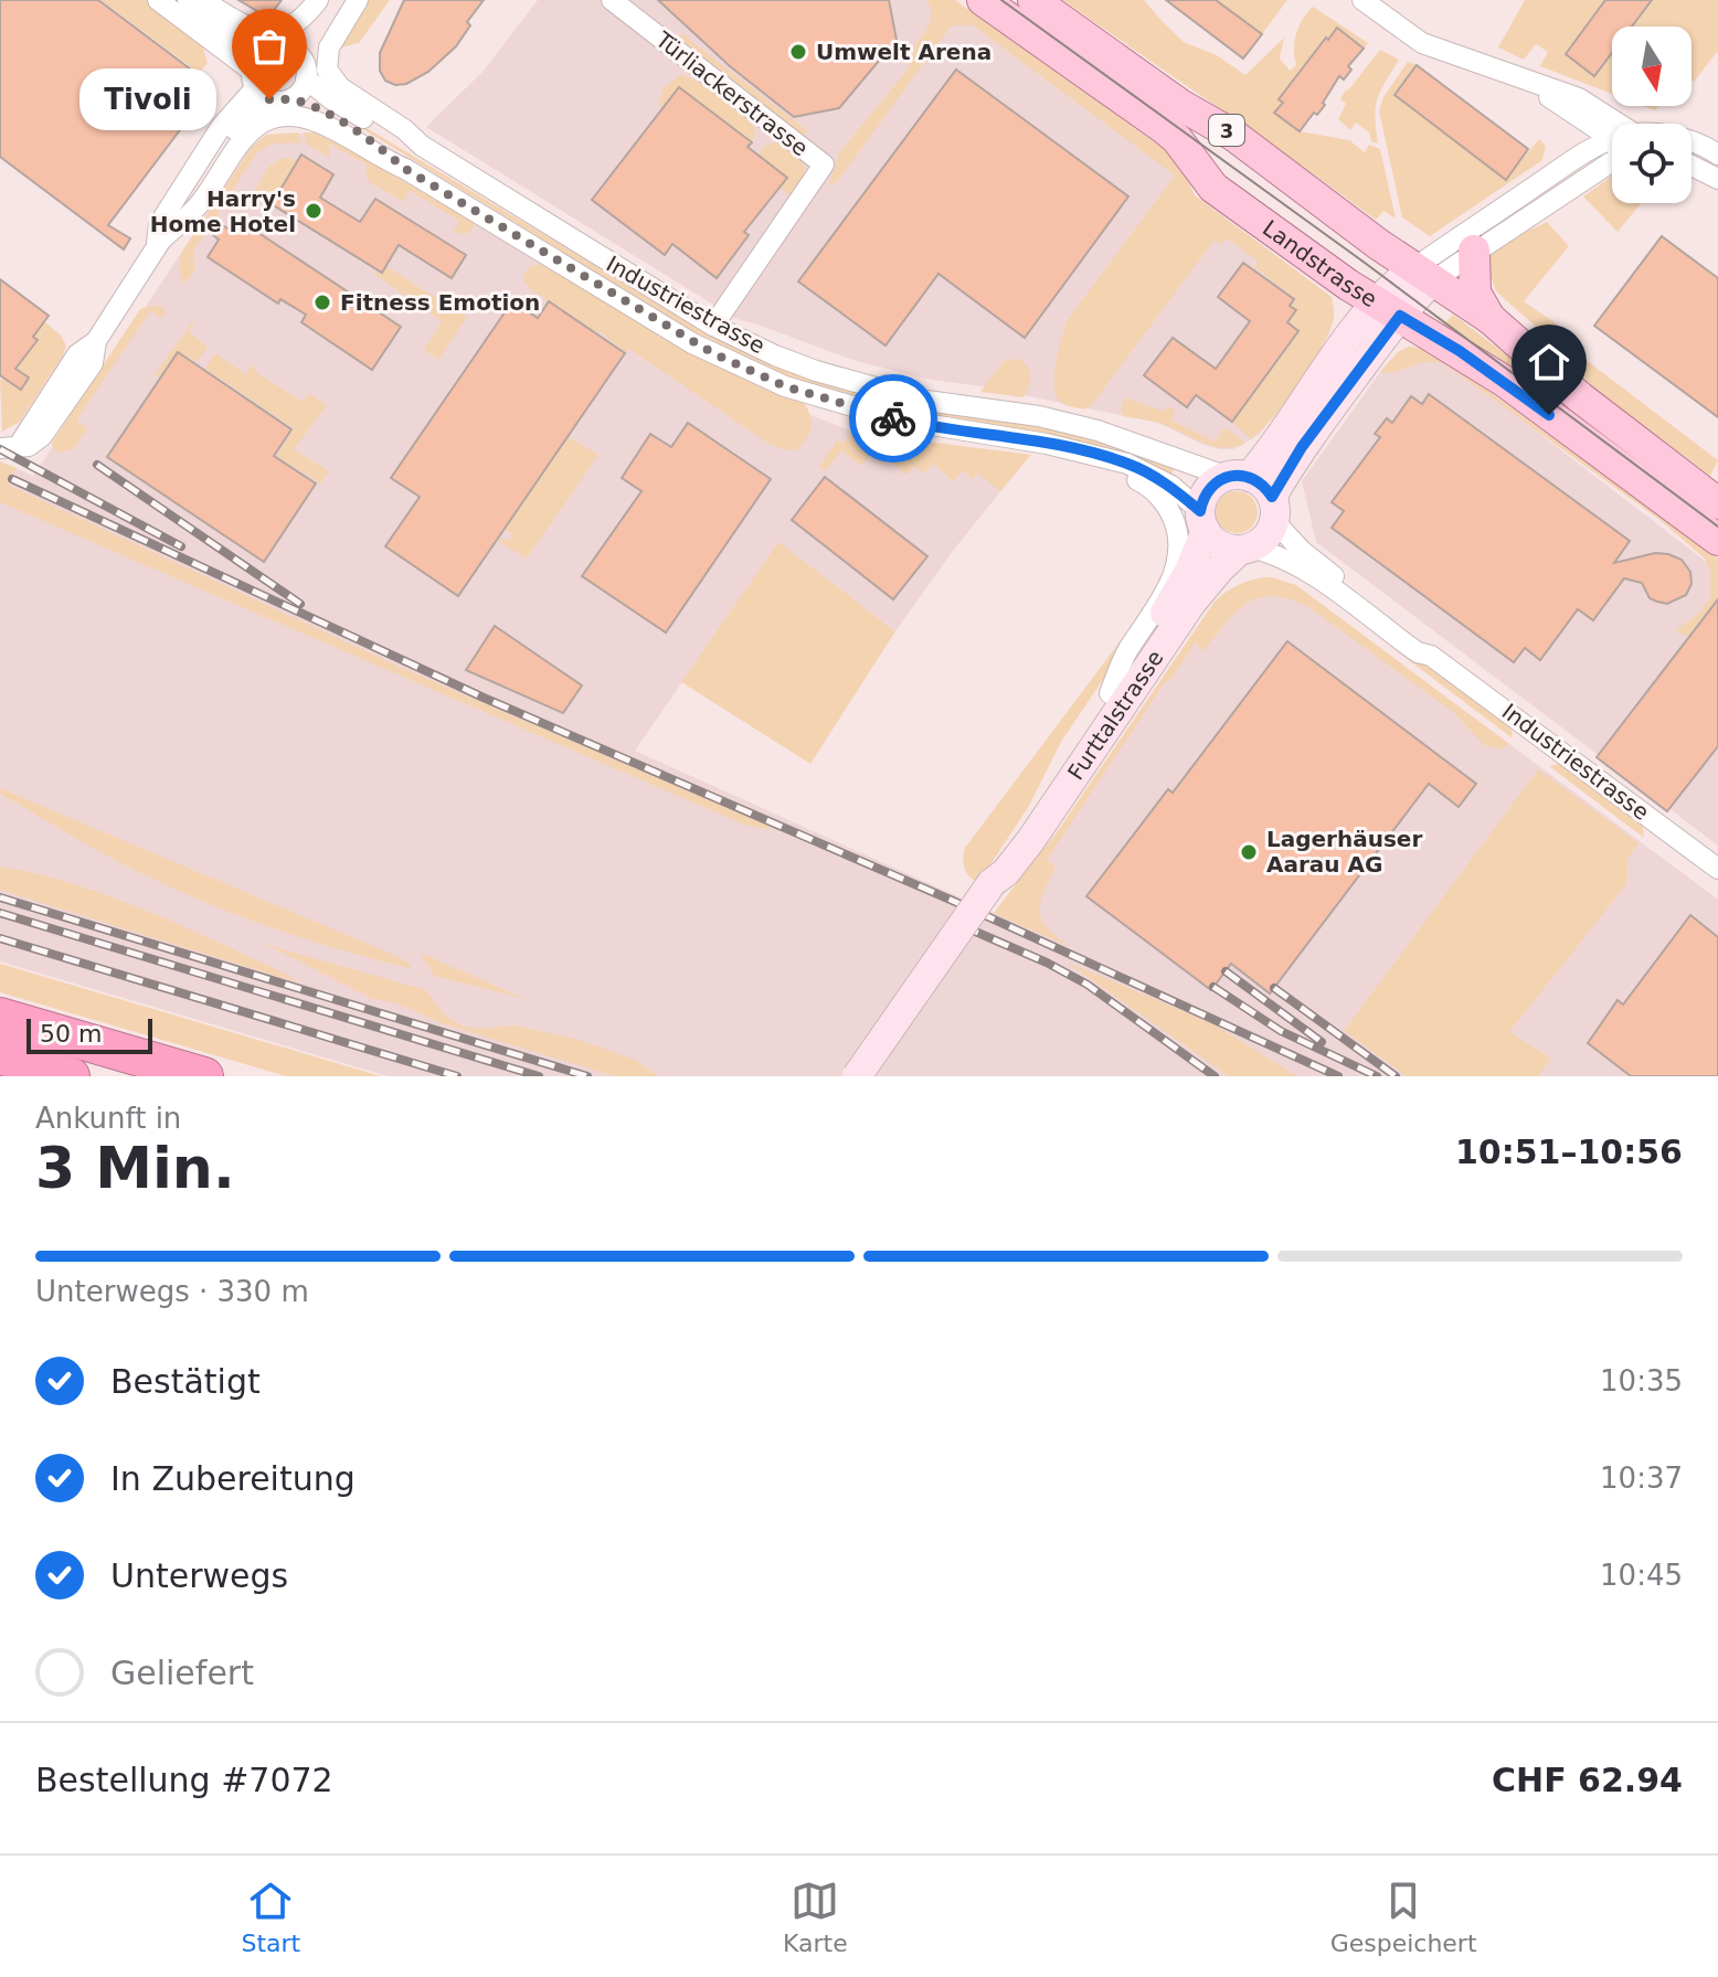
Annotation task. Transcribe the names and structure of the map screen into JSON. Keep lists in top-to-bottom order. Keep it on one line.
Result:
{"streets":{"main road":["3","Landstrasse","Furttalstrasse"],"street":["Türliackerstrasse","Industriestrasse"]},"crossings":[["Türliackerstrasse","Industriestrasse"],["Industriestrasse","Furttalstrasse"]],"places":["Umwelt Arena","Tivoli","Harry's Home Hotel","Fitness Emotion","Lagerhäuser Aarau AG"],"scale_bar":"50 m","north":"bottom","page":{"bubble":"Tivoli","scale":"50 m","heading":["3 Min.","Ankunft in","10:51–10:56"],"panel":["Bestellung #7072","CHF 62.94"],"bar":"Unterwegs · 330 m","list":[["Bestätigt","10:35"],["In Zubereitung","10:37"],["Unterwegs","10:45"],"Geliefert"],"tabs":["Start","Karte","Gespeichert"]}}
